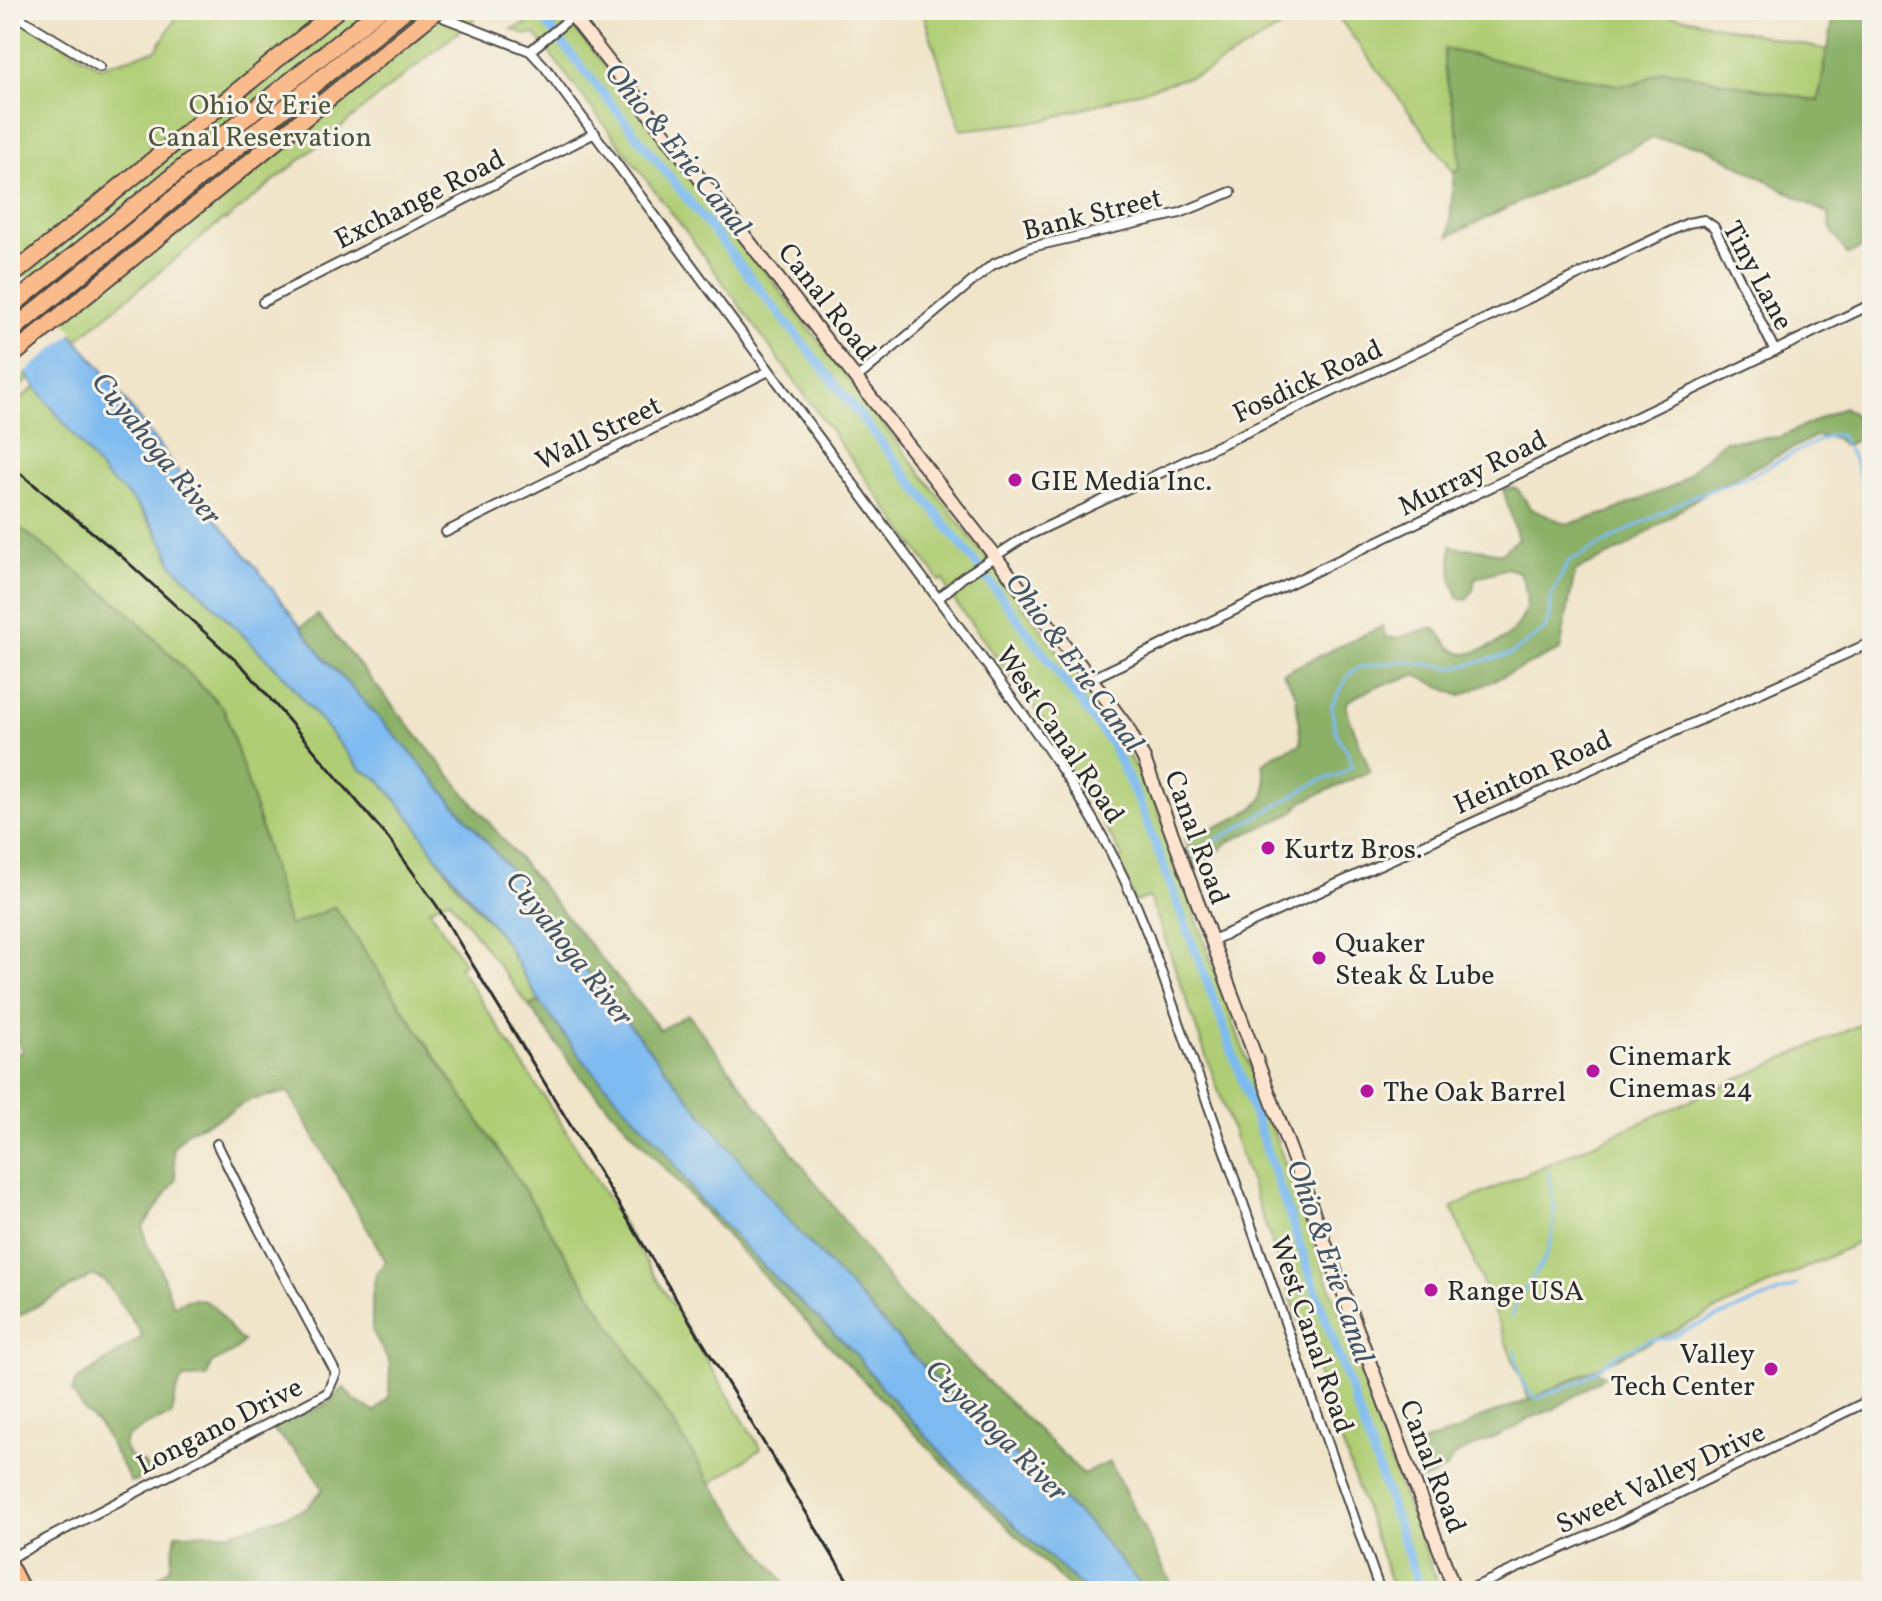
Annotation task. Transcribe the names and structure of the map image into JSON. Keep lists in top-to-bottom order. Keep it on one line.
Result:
{"streets":{"main road":["Canal Road"],"street":["Exchange Road","Bank Street","Tiny Lane","Fosdick Road","Wall Street","Murray Road","West Canal Road","Heinton Road","Longano Drive","Sweet Valley Drive"]},"crossings":[["Exchange Road","West Canal Road"],["Bank Street","Canal Road"],["Tiny Lane","Fosdick Road"],["Tiny Lane","Murray Road"],["Canal Road","Fosdick Road"],["Canal Road","Murray Road"],["Canal Road","Heinton Road"],["Fosdick Road","West Canal Road"],["Wall Street","West Canal Road"]],"water":["Ohio & Erie Canal","Cuyahoga River"],"parks":["Ohio & Erie Canal Reservation"],"places":["GIE Media Inc.","Kurtz Bros.","Quaker Steak & Lube","Cinemark Cinemas 24","The Oak Barrel","Range USA","Valley Tech Center"]}
